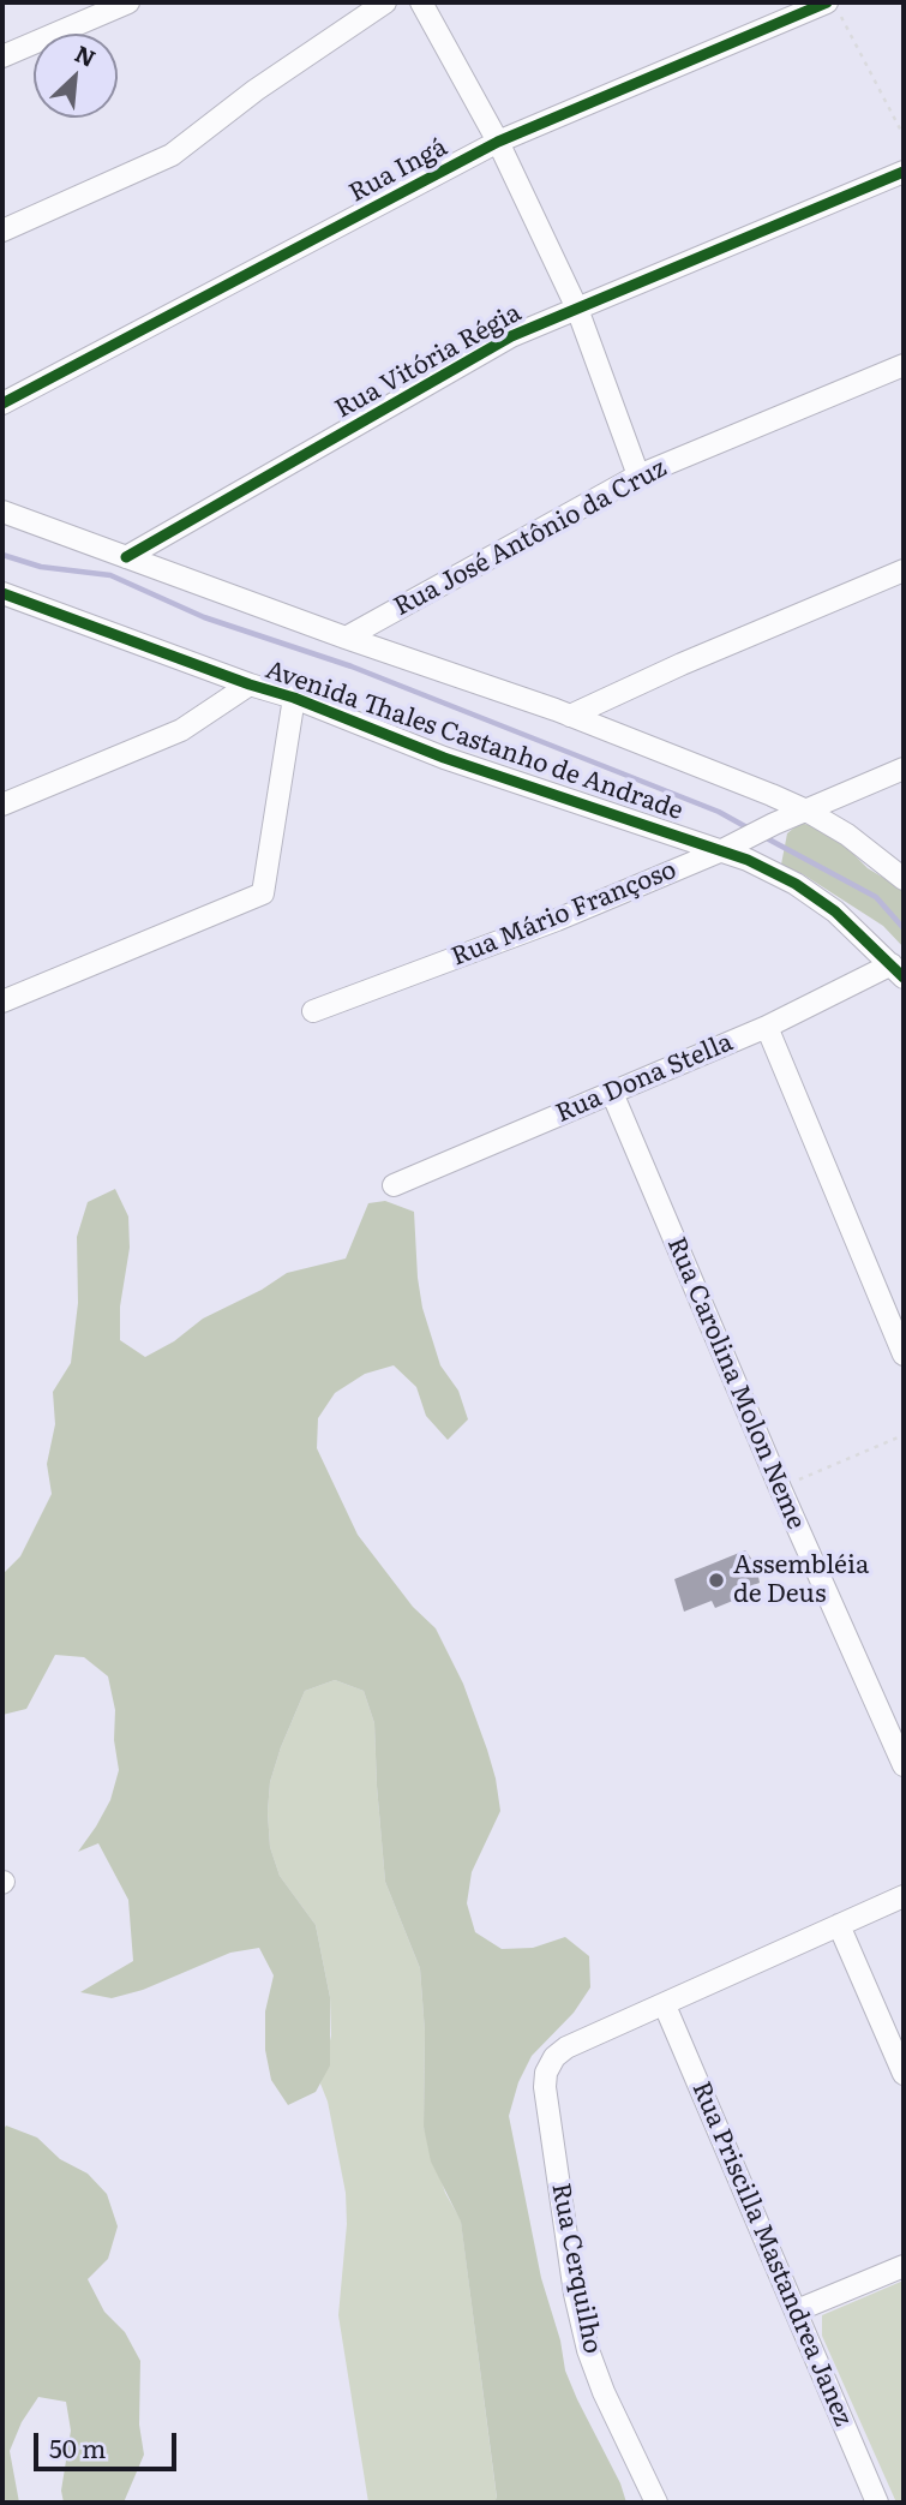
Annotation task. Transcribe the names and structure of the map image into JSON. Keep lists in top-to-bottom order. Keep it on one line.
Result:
{"streets":{"street":["Rua Ingá","Rua Vitória Régia","Rua José Antônio da Cruz","Avenida Thales Castanho de Andrade","Rua Mário Françoso","Rua Dona Stella","Rua Carolina Molon Neme","Rua Priscilla Mastandrea Janez","Rua Cerquilho"]},"crossings":[["Rua Vitória Régia","Avenida Thales Castanho de Andrade"],["Rua José Antônio da Cruz","Avenida Thales Castanho de Andrade"],["Avenida Thales Castanho de Andrade","Rua Mário Françoso"],["Avenida Thales Castanho de Andrade","Rua Dona Stella"],["Rua Dona Stella","Rua Carolina Molon Neme"],["Rua Priscilla Mastandrea Janez","Rua Cerquilho"]],"places":["Assembléia de Deus"],"scale_bar":"50 m","north":"top right"}
